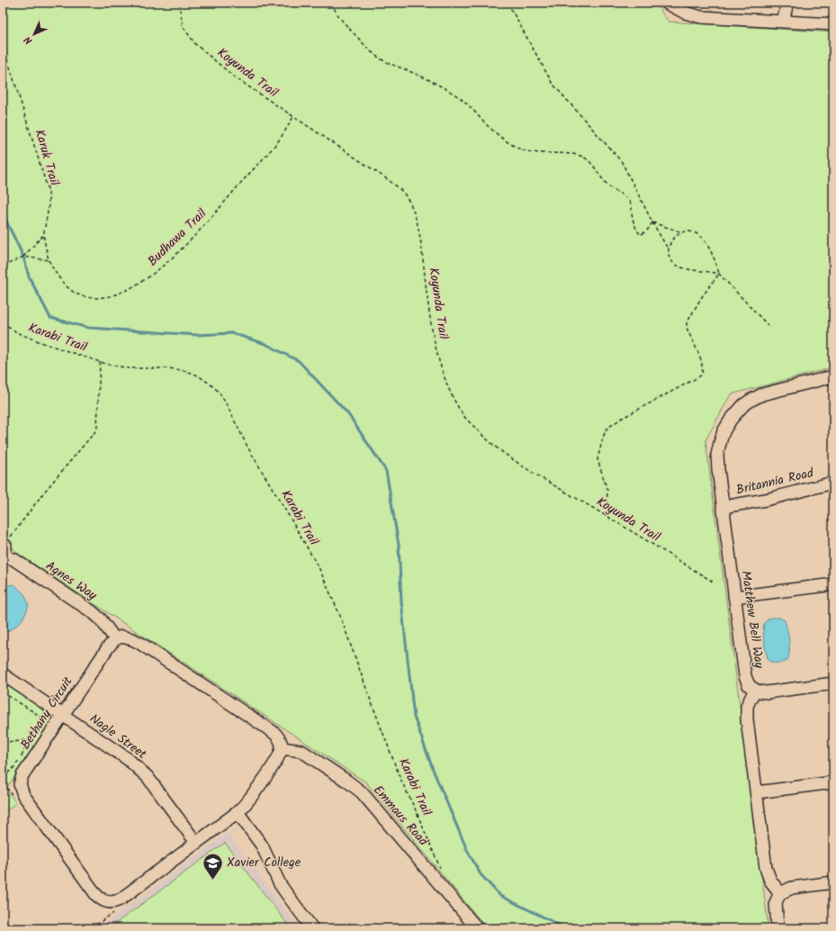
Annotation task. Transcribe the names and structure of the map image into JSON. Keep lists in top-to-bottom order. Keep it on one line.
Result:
{"streets":{"street":["Britannia Road","Agnes Way","Matthew Bell Way","Bethany Circuit","Nagle Street","Emmaus Road"],"path":["Koyunda Trail","Karuk Trail","Budhawa Trail","Karabi Trail"]},"crossings":[["Koyunda Trail","Budhawa Trail"],["Karuk Trail","Budhawa Trail"],["Britannia Road","Matthew Bell Way"],["Agnes Way","Bethany Circuit"],["Bethany Circuit","Nagle Street"],["Bethany Circuit","Emmaus Road"]],"places":{"school or university":["Xavier College"]},"north":"bottom left"}
